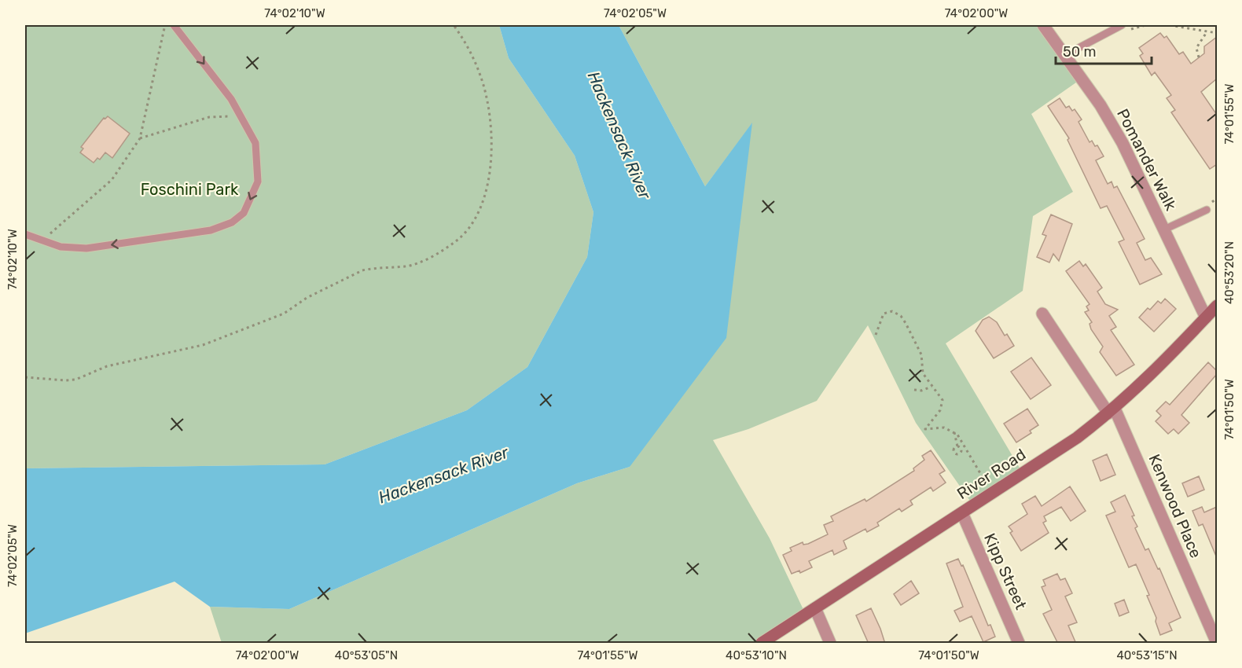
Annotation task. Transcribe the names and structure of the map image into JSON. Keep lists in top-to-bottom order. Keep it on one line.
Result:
{"streets":{"main road":["River Road"],"street":["Pomander Walk","Kenwood Place","Kipp Street"]},"crossings":[["Pomander Walk","River Road"],["River Road","Kenwood Place"],["River Road","Kipp Street"]],"water":["Hackensack River"],"parks":["Foschini Park"],"scale_bar":"50 m","coordinates":["74°02'10\"W","74°02'05\"W","74°02'00\"W","74°01'55\"W","40°53'20\"N","74°01'50\"W","40°53'05\"N","40°53'10\"N","40°53'15\"N"]}
